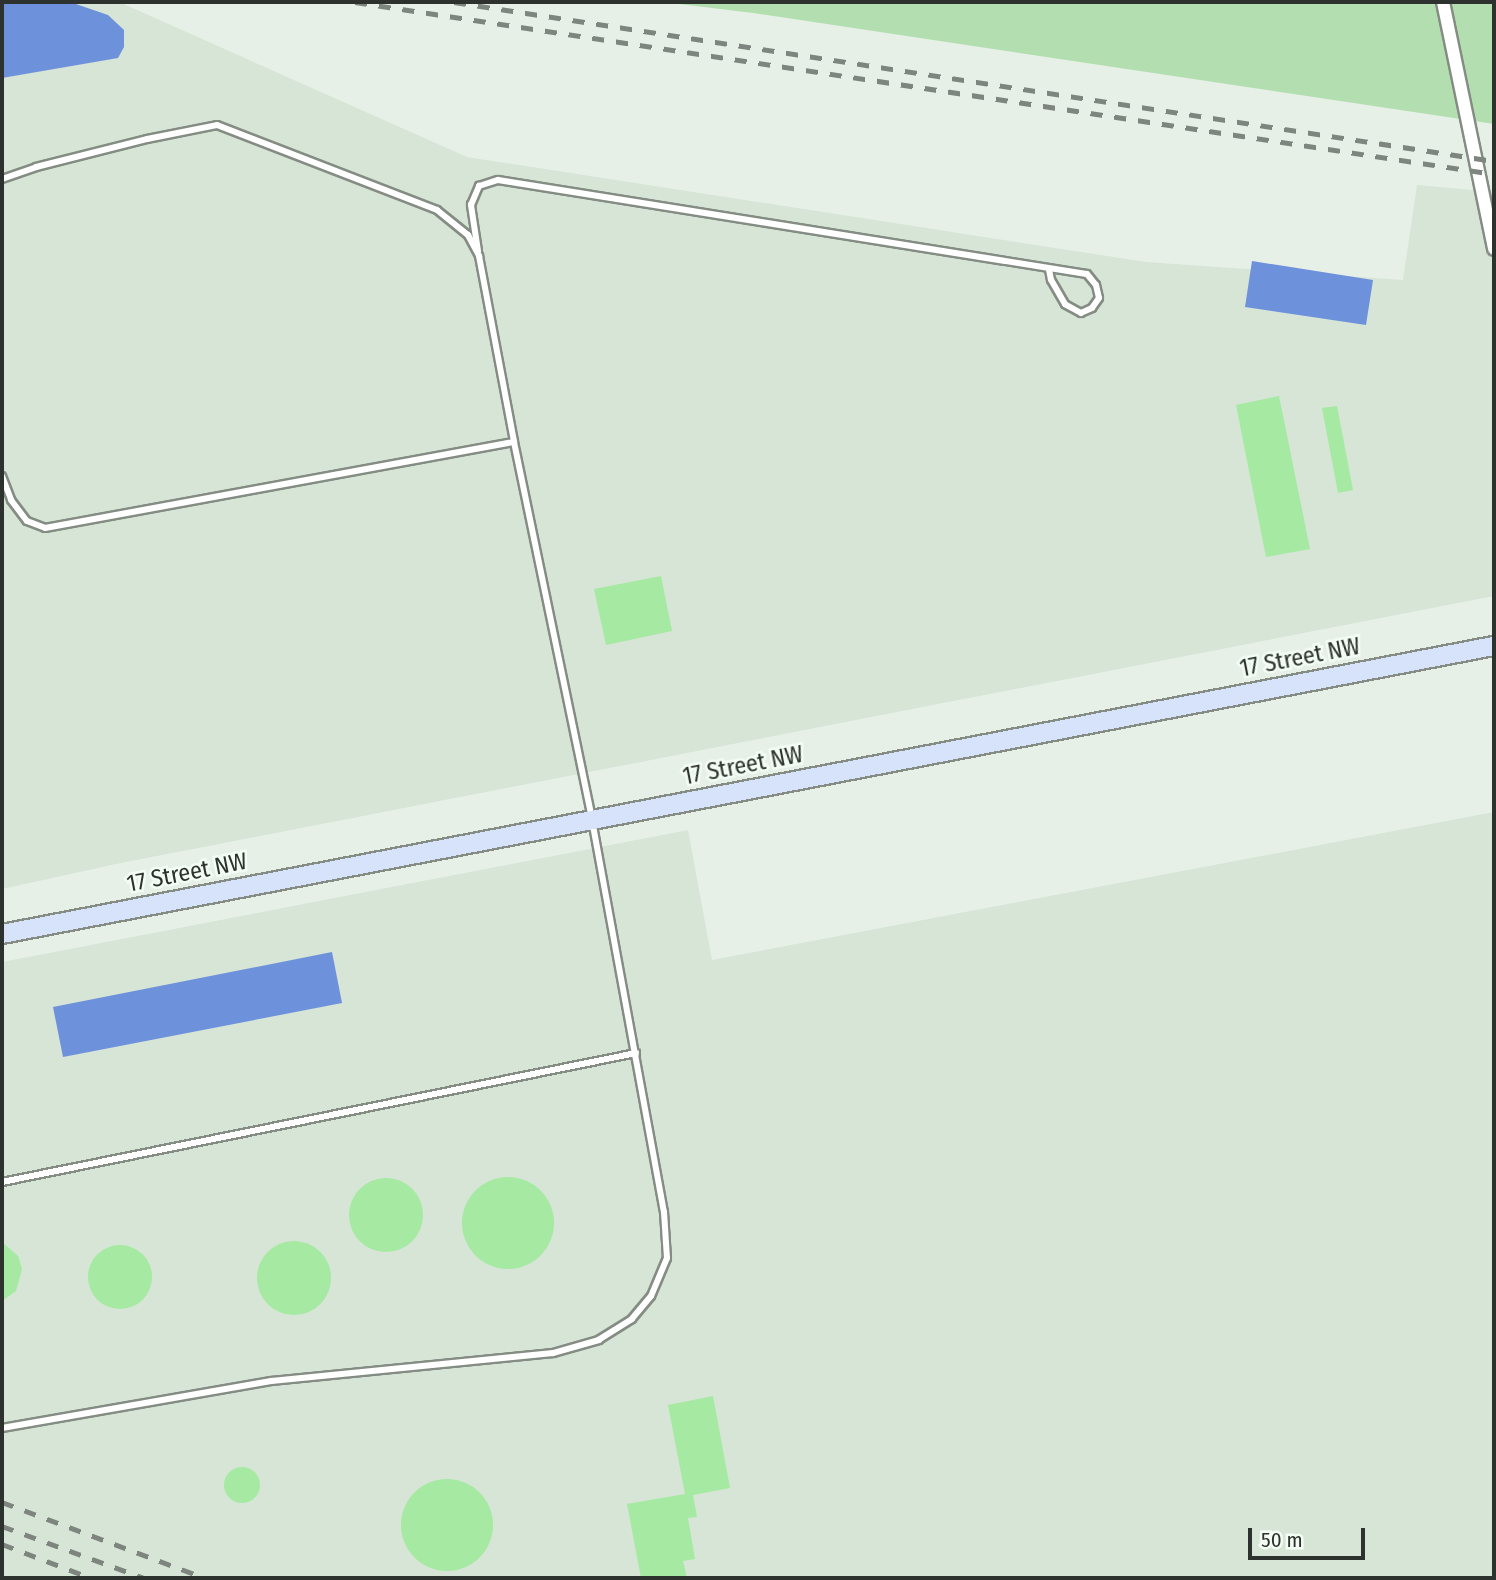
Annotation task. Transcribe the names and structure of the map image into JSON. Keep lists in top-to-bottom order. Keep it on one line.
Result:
{"streets":{"main road":["17 Street NW"]},"scale_bar":"50 m"}
